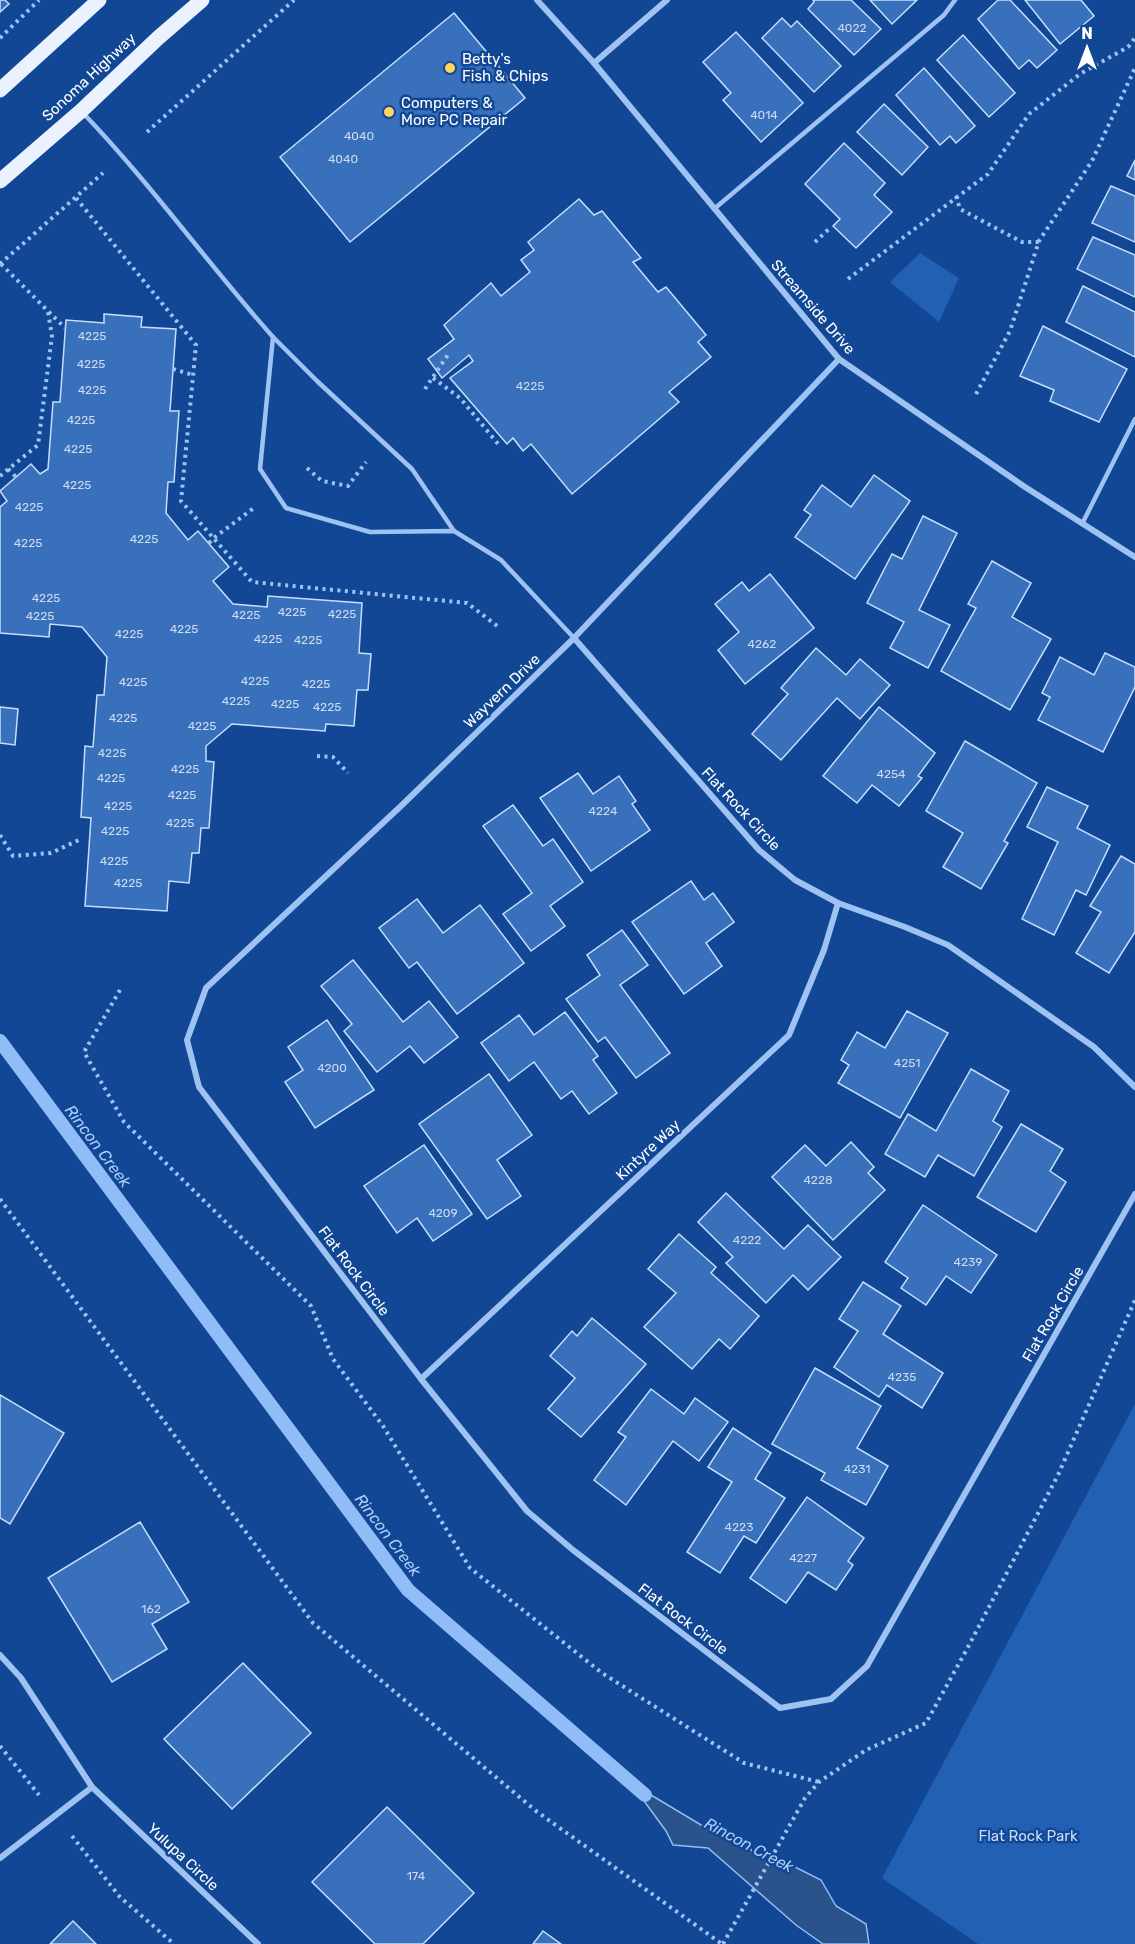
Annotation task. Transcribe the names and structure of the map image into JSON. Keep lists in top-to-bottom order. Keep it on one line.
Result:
{"streets":{"main road":["Sonoma Highway"],"street":["Streamside Drive","Wayvern Drive","Flat Rock Circle","Kintyre Way","Yulupa Circle"]},"crossings":[["Streamside Drive","Wayvern Drive"],["Wayvern Drive","Flat Rock Circle"],["Flat Rock Circle","Kintyre Way"]],"water":["Rincon Creek"],"parks":["Flat Rock Park"],"places":["Betty's Fish & Chips","Computers & More PC Repair"],"house_numbers":["4022","4014","4040","4040","4225","4225","4225","4225","4225","4225","4225","4225","4225","4225","4225","4225","4225","4225","4225","4225","4225","4225","4225","4262","4225","4225","4225","4225","4225","4225","4225","4225","4225","4225","4254","4225","4225","4225","4224","4225","4225","4225","4225","4251","4200","4228","4209","4222","4239","4235","4231","4223","4227","162","174"],"north":"top"}
